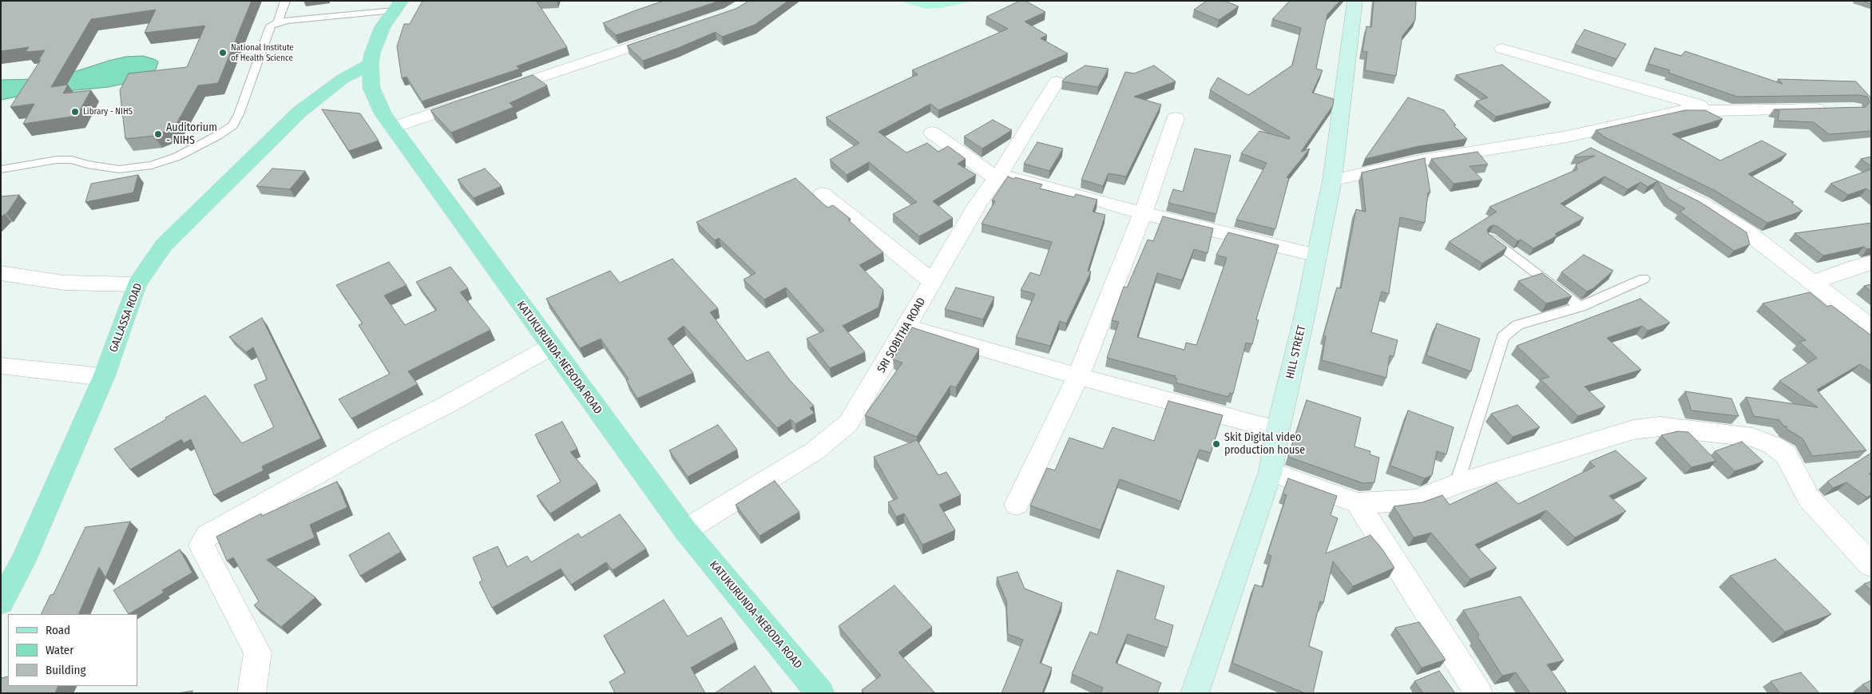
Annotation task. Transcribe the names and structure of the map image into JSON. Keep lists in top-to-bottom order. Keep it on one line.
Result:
{"streets":{"main road":["GALLASSA ROAD","HILL STREET","KATUKURUNDA-NEBODA ROAD"],"street":["SRI SOBITHA ROAD"]},"crossings":[["GALLASSA ROAD","KATUKURUNDA-NEBODA ROAD"],["SRI SOBITHA ROAD","KATUKURUNDA-NEBODA ROAD"]],"places":["National Institute of Health Science","Library - NIHS","Auditorium - NIHS","Skit Digital video production house"],"legend":["Road","Water","Building"]}
